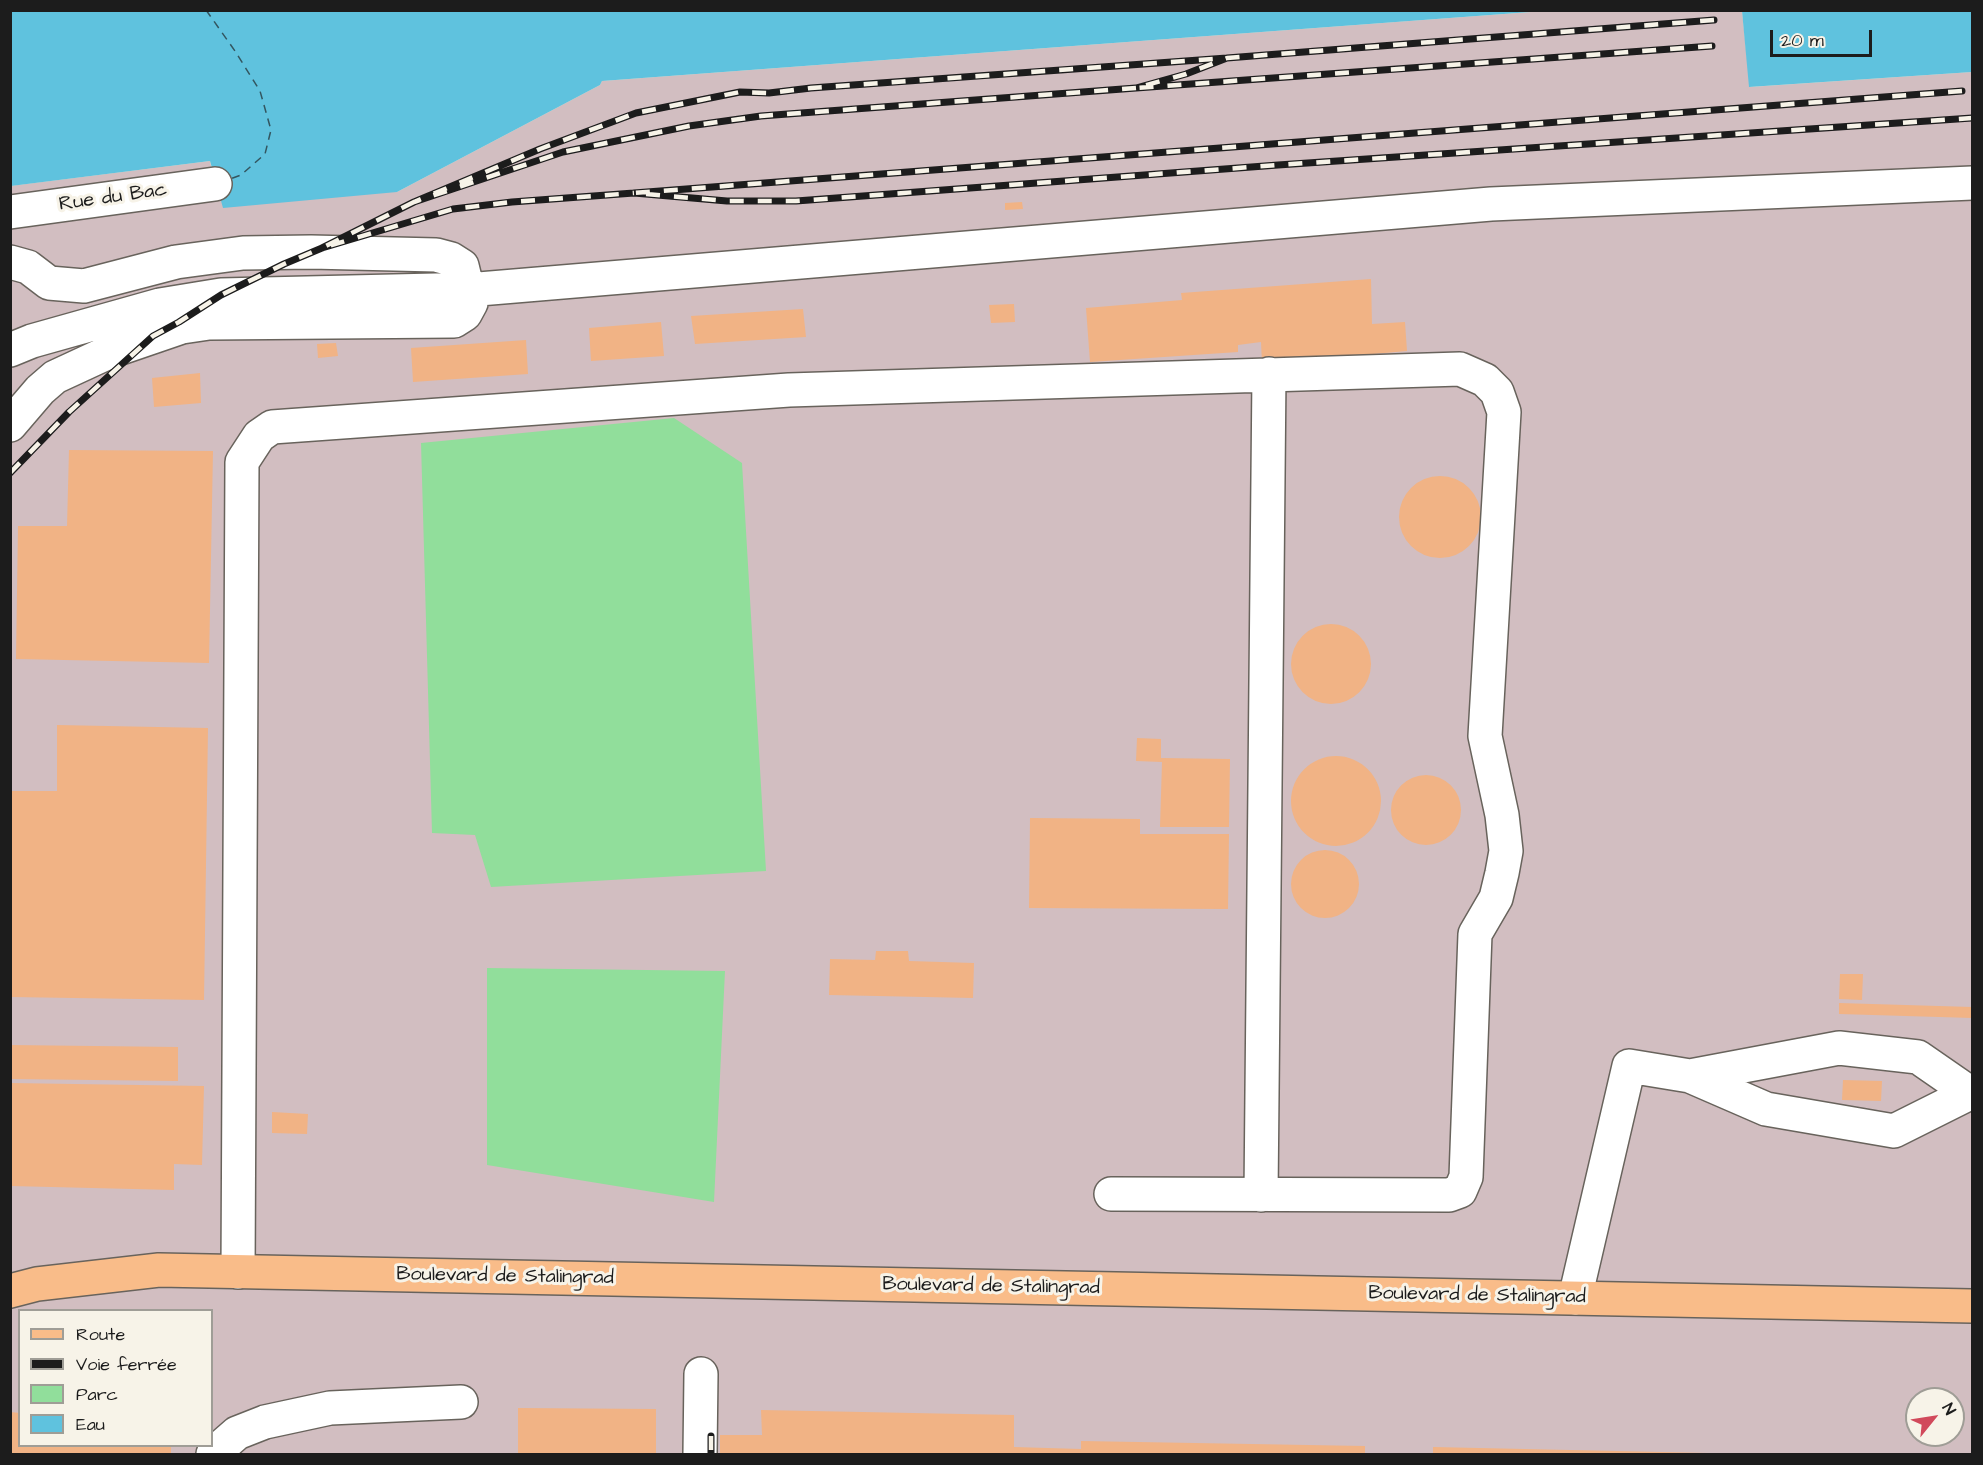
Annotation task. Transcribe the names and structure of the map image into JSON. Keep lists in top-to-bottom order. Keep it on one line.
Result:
{"streets":{"main road":["Boulevard de Stalingrad"],"street":["Rue du Bac"]},"legend":["Route","Voie ferrée","Parc","Eau"],"scale_bar":"20 m","north":"top right"}
